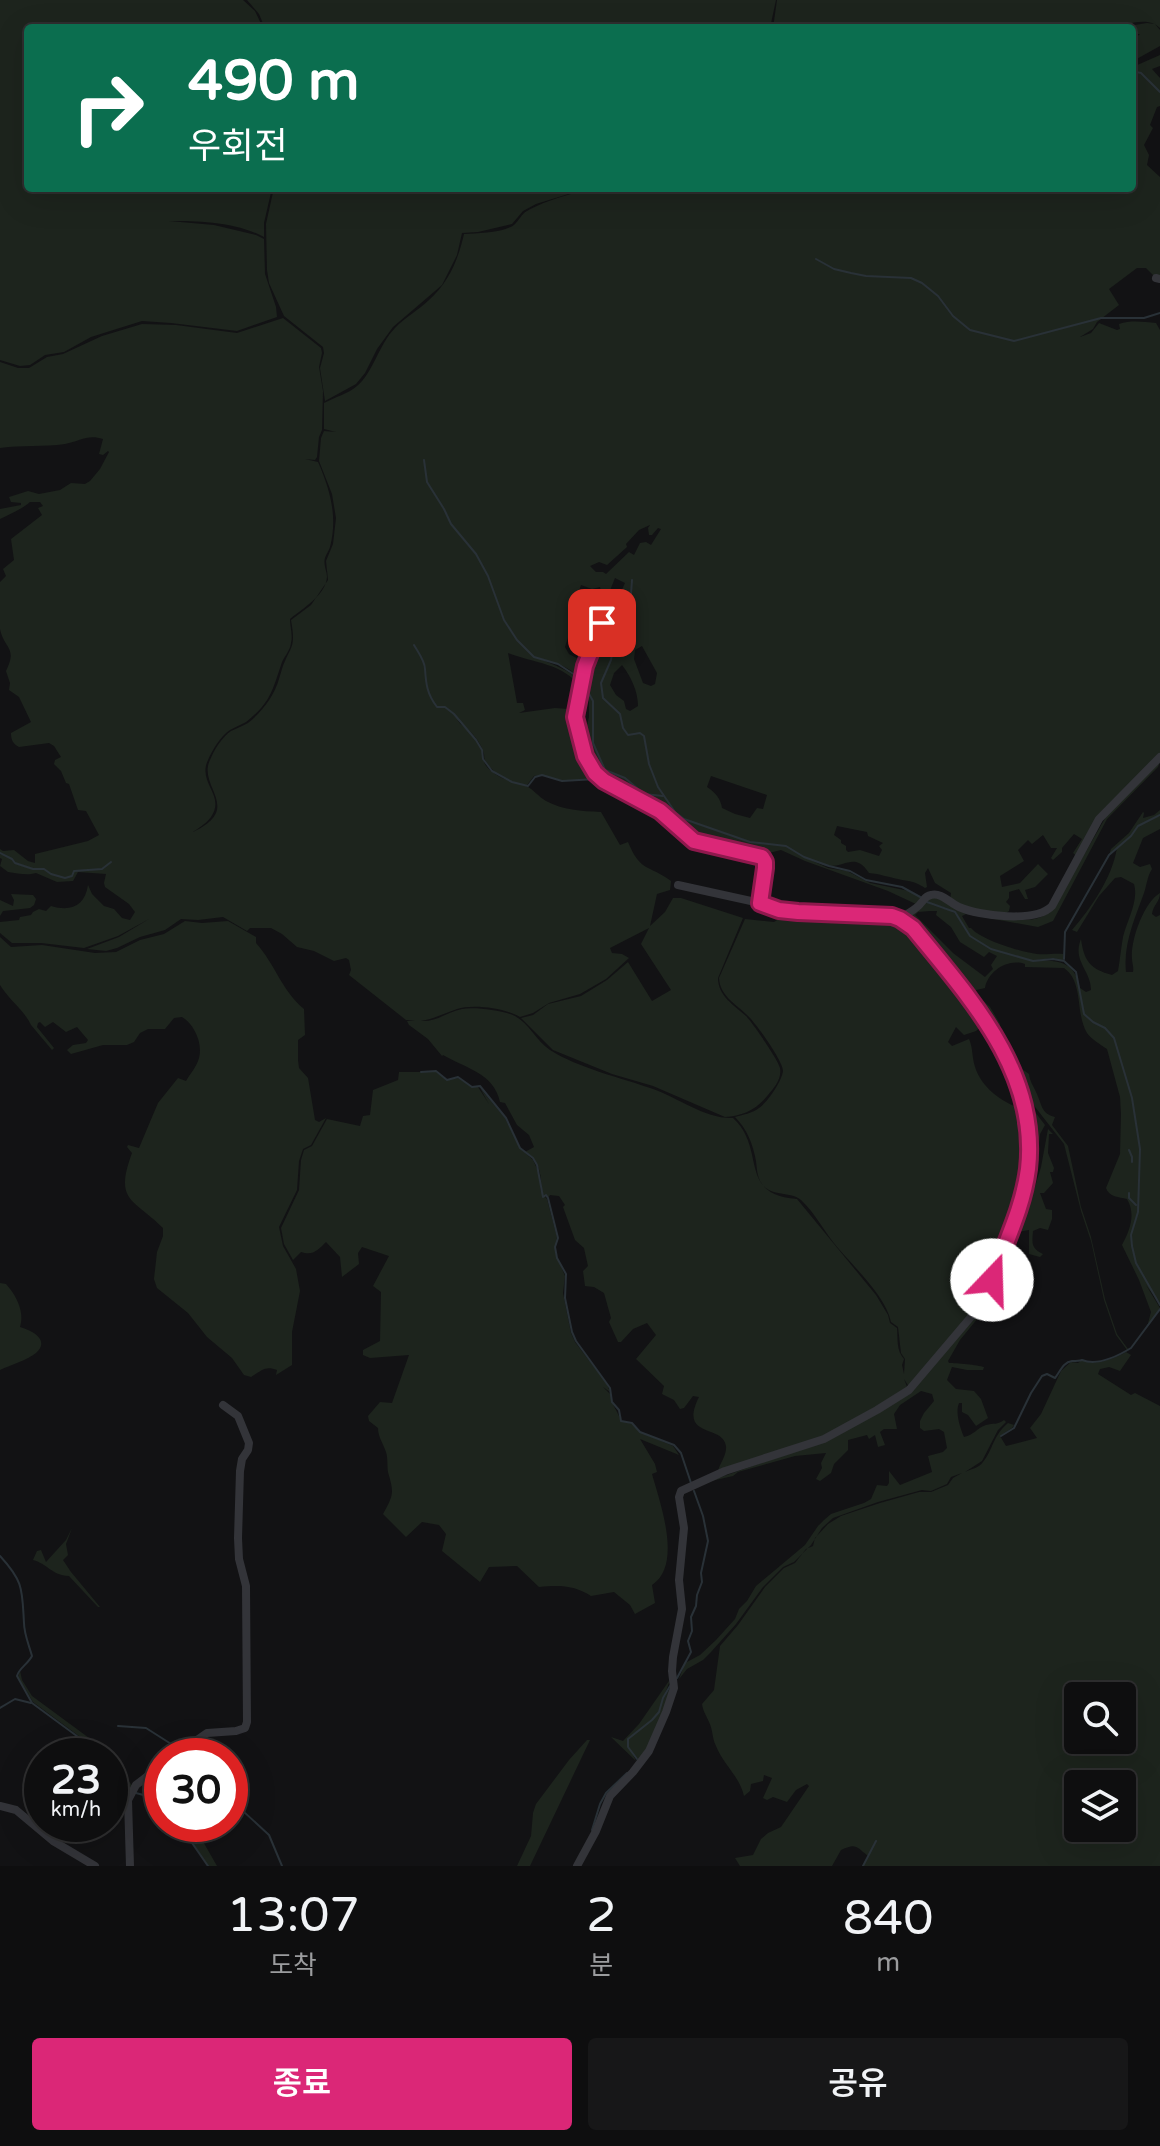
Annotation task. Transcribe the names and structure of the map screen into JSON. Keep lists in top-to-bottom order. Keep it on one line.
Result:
{"page":{"turn":["490 m","우회전"],"speed":"23 km/h","limit":"30","eta":["13:07","도착","2","분","840","m"],"buttons":["종료","공유"]}}
